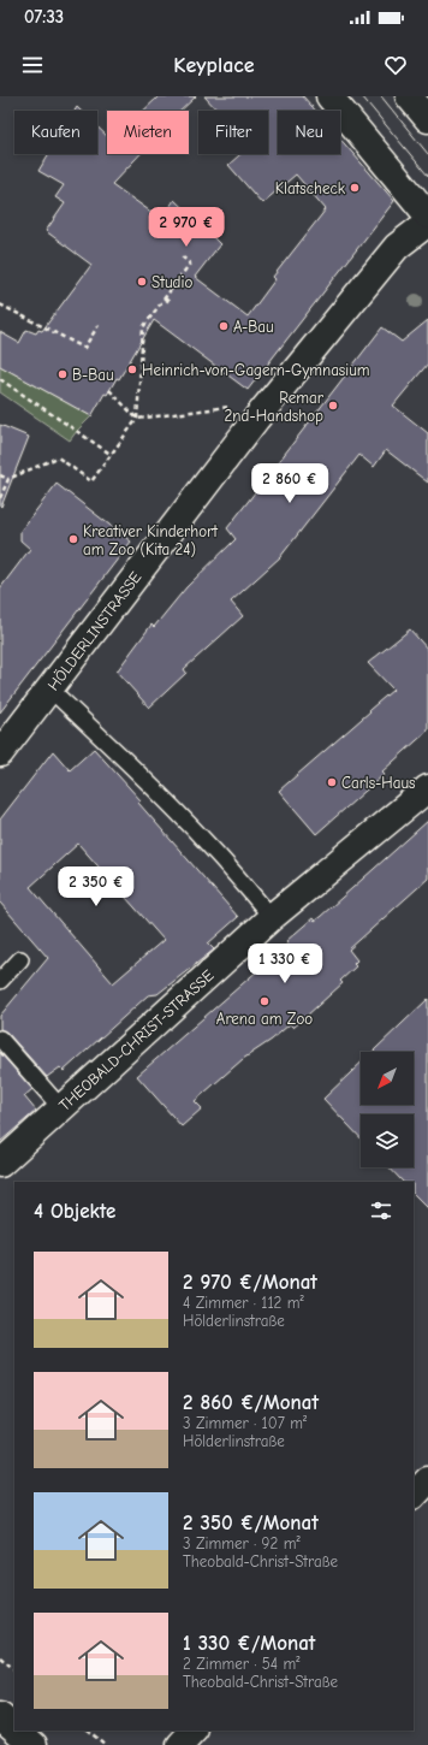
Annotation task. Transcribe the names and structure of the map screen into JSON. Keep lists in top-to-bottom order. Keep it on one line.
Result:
{"streets":{"street":["HÖLDERLINSTRASSE","THEOBALD-CHRIST-STRASSE"]},"places":["Klatscheck","Studio","A-Bau","Heinrich-von-Gagern-Gymnasium","B-Bau","Remar 2nd-Handshop","Kreativer Kinderhort am Zoo (Kita 24)","Carls-Haus","Arena am Zoo"],"north":"bottom left","page":{"status":"07:33","header":"Keyplace","chip":["Kaufen","Mieten","Filter","Neu"],"price":["2 970 €","2 860 €","2 350 €","1 330 €"],"heading":"4 Objekte","list":[{"name":"2 970 €/Monat","note":"4 Zimmer · 112 m² · Hölderlinstraße"},{"name":"2 860 €/Monat","note":"3 Zimmer · 107 m² · Hölderlinstraße"},{"name":"2 350 €/Monat","note":"3 Zimmer · 92 m² · Theobald-Christ-Straße"},{"name":"1 330 €/Monat","note":"2 Zimmer · 54 m² · Theobald-Christ-Straße"}]}}
